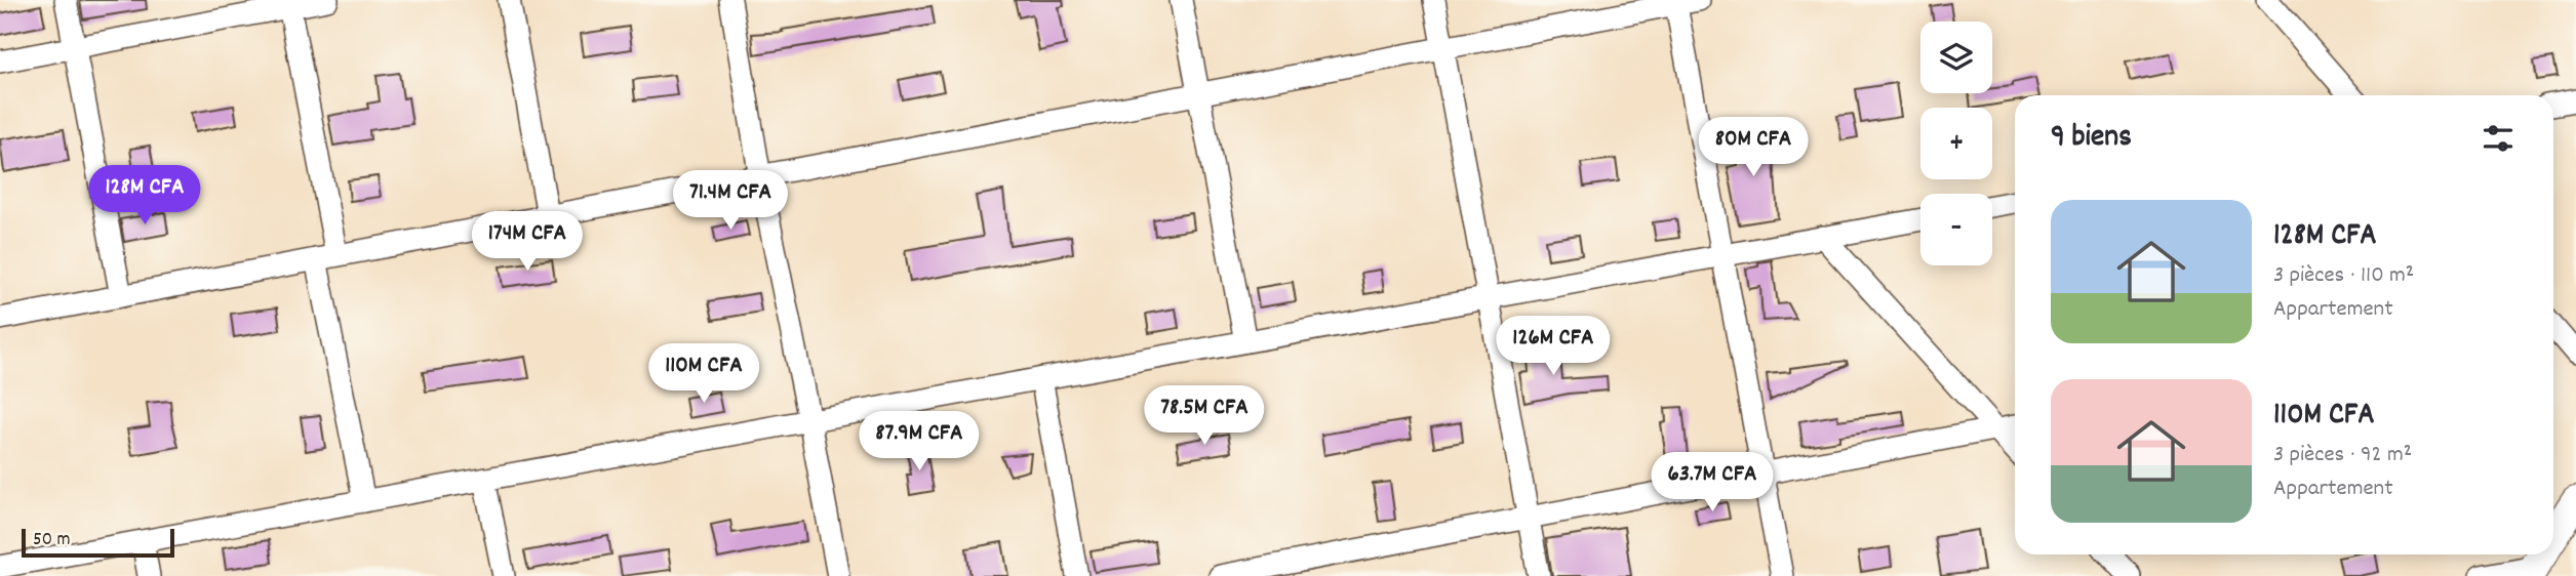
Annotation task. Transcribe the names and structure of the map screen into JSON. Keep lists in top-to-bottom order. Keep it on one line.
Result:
{"scale_bar":"50 m","page":{"map_buttons":["+","−"],"heading":"9 biens","price":["80M CFA","128M CFA","71.4M CFA","174M CFA","126M CFA","110M CFA","78.5M CFA","87.9M CFA","63.7M CFA"],"list":[{"name":"128M CFA","note":"3 pièces · 110 m² · Appartement"},{"name":"110M CFA","note":"3 pièces · 92 m² · Appartement"}],"scale":"50 m"}}
